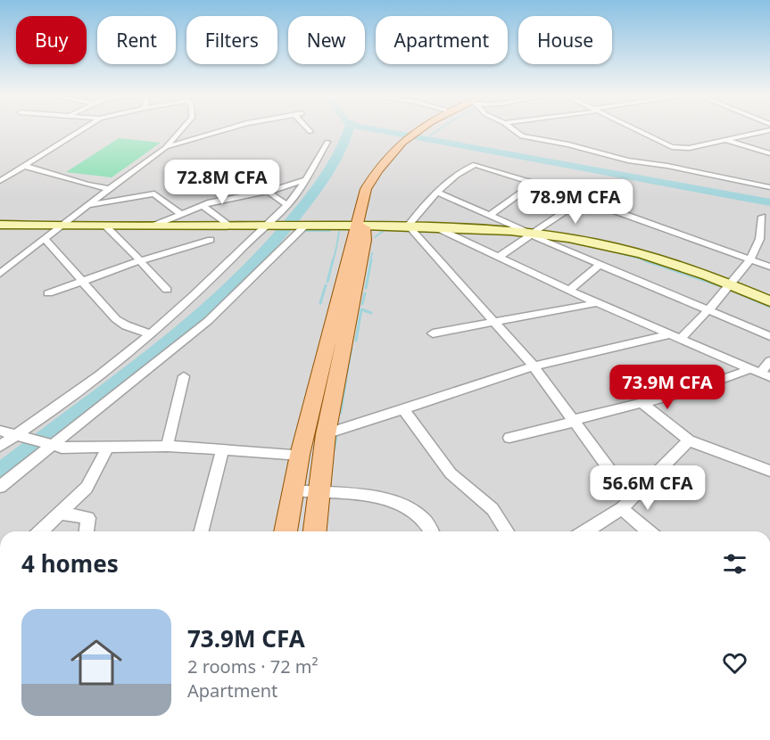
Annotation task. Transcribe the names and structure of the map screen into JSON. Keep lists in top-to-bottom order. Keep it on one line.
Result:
{"page":{"chip":["Buy","Rent","Filters","New","Apartment","House"],"price":["72.8M CFA","78.9M CFA","73.9M CFA","56.6M CFA"],"heading":"4 homes","list":[{"name":"73.9M CFA","note":"2 rooms · 72 m² · Apartment"}]}}
